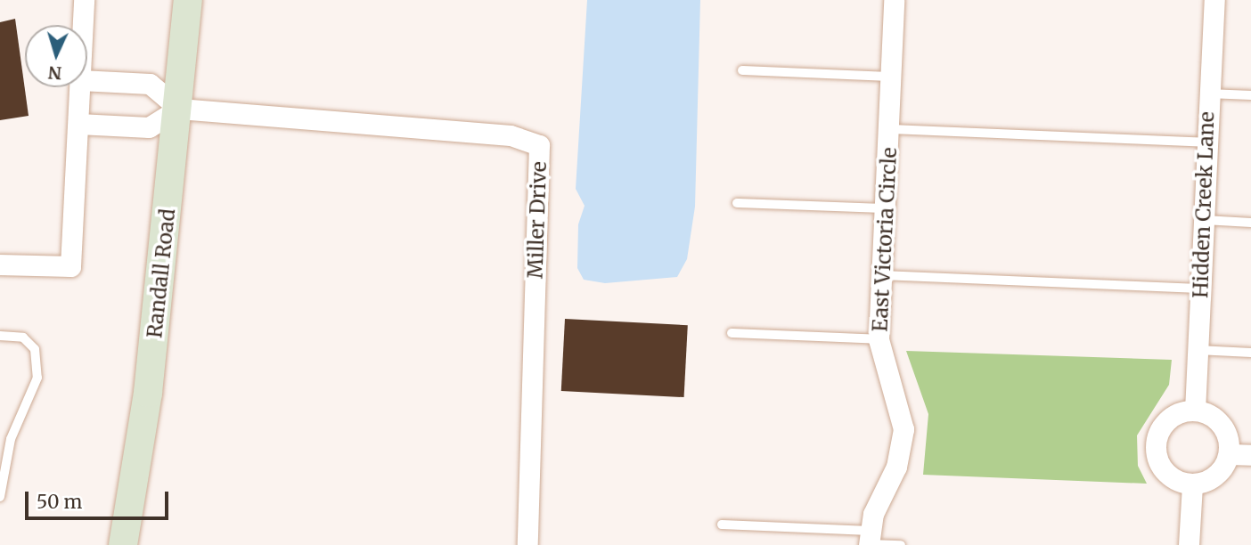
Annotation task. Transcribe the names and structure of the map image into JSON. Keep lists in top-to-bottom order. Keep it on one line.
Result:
{"streets":{"main road":["Randall Road"],"street":["Hidden Creek Lane","Miller Drive","East Victoria Circle"]},"crossings":[["Miller Drive","Randall Road"]],"scale_bar":"50 m","north":"bottom"}
